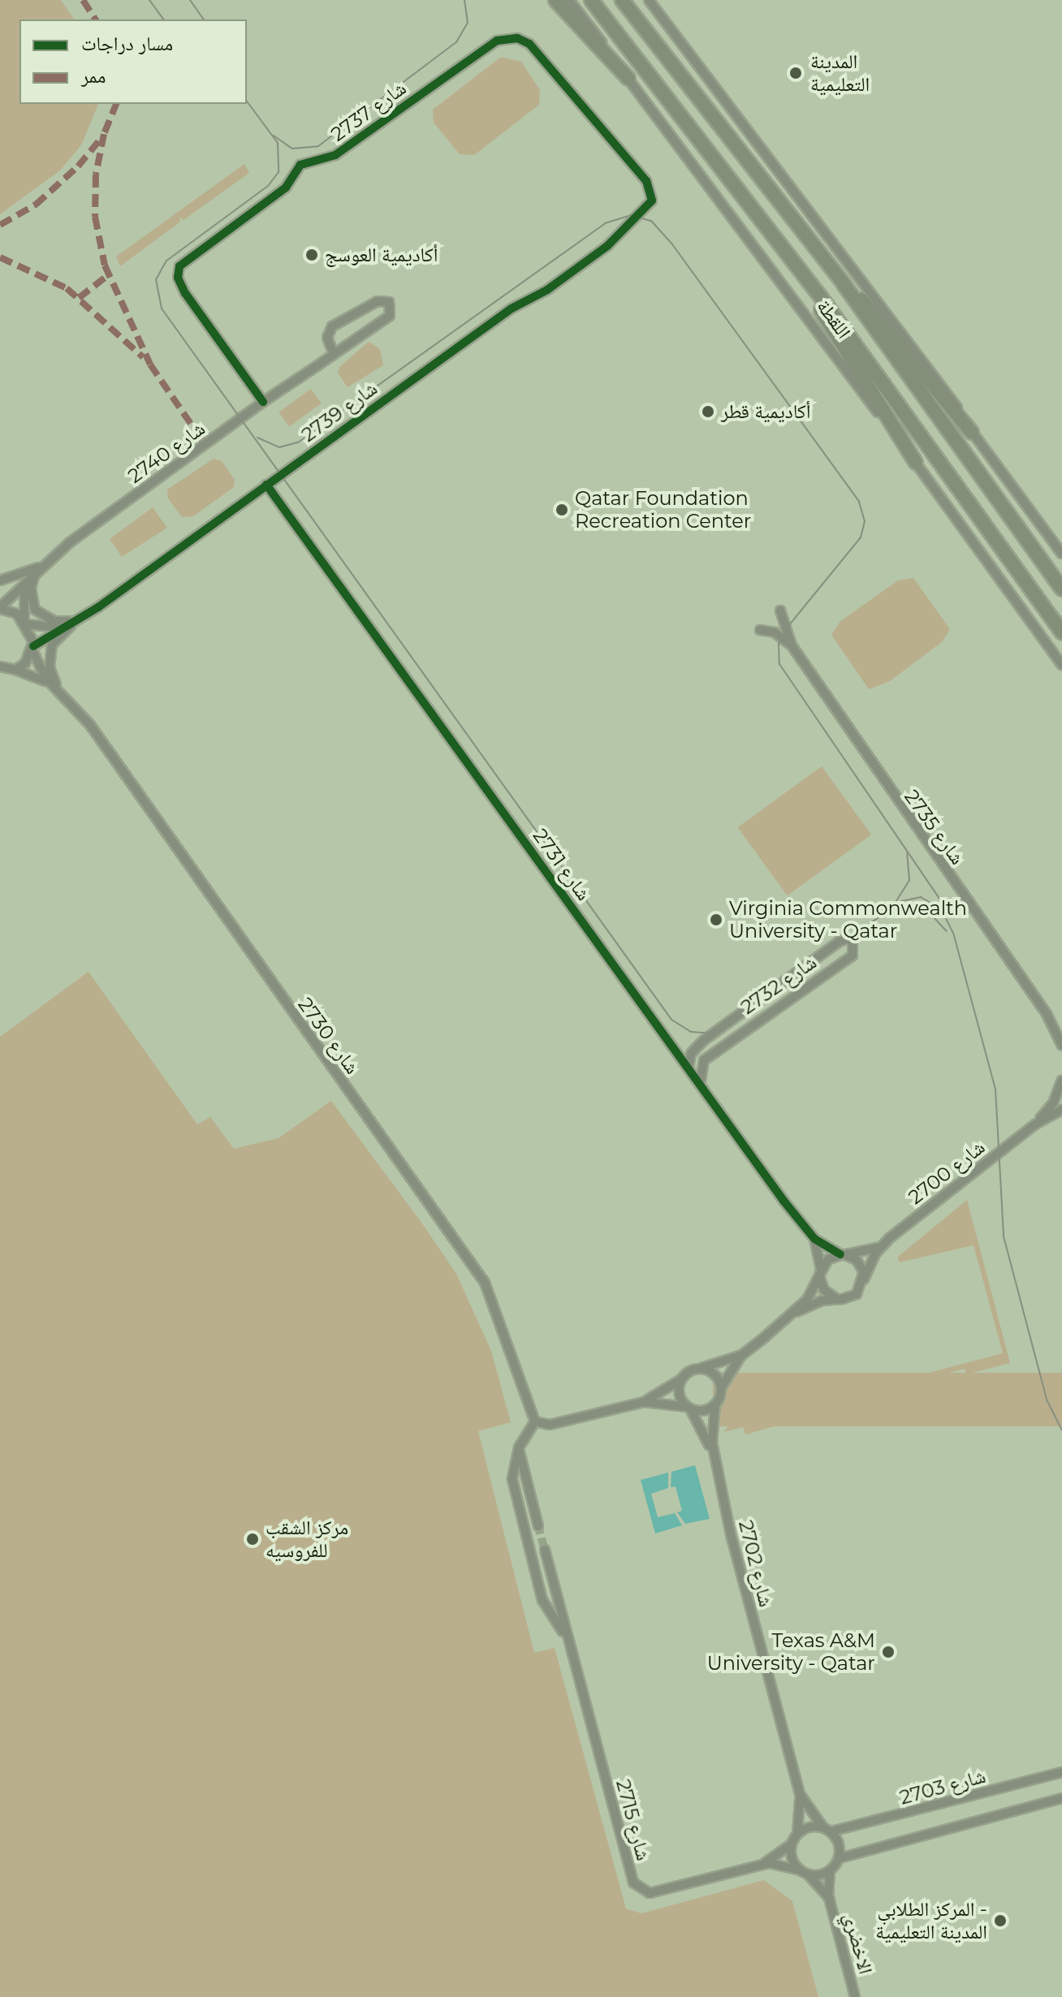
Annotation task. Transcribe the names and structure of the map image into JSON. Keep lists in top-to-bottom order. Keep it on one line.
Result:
{"streets":{"main road":["اللقطة"],"street":["شارع 2737","شارع 2739","شارع 2740","شارع 2735","شارع 2731","شارع 2732","شارع 2730","شارع 2700","شارع 2702","شارع 2703","شارع 2715","الاخضري"]},"crossings":[["شارع 2737","شارع 2739"],["شارع 2737","شارع 2740"],["شارع 2739","شارع 2731"],["شارع 2739","شارع 2730"],["شارع 2731","شارع 2732"],["شارع 2731","شارع 2700"],["شارع 2730","شارع 2715"],["شارع 2702","شارع 2703"],["شارع 2702","شارع 2715"],["شارع 2702","الاخضري"],["شارع 2703","شارع 2715"],["شارع 2703","الاخضري"],["شارع 2715","الاخضري"]],"places":["المدينة التعليمية","أكاديمية العوسج","أكاديمية قطر","Qatar Foundation Recreation Center","Virginia Commonwealth University - Qatar","مركز الشقب للفروسيه","Texas A&M University - Qatar","المركز الطلابي - المدينة التعليمية"],"legend":["مسار دراجات","ممر"]}
